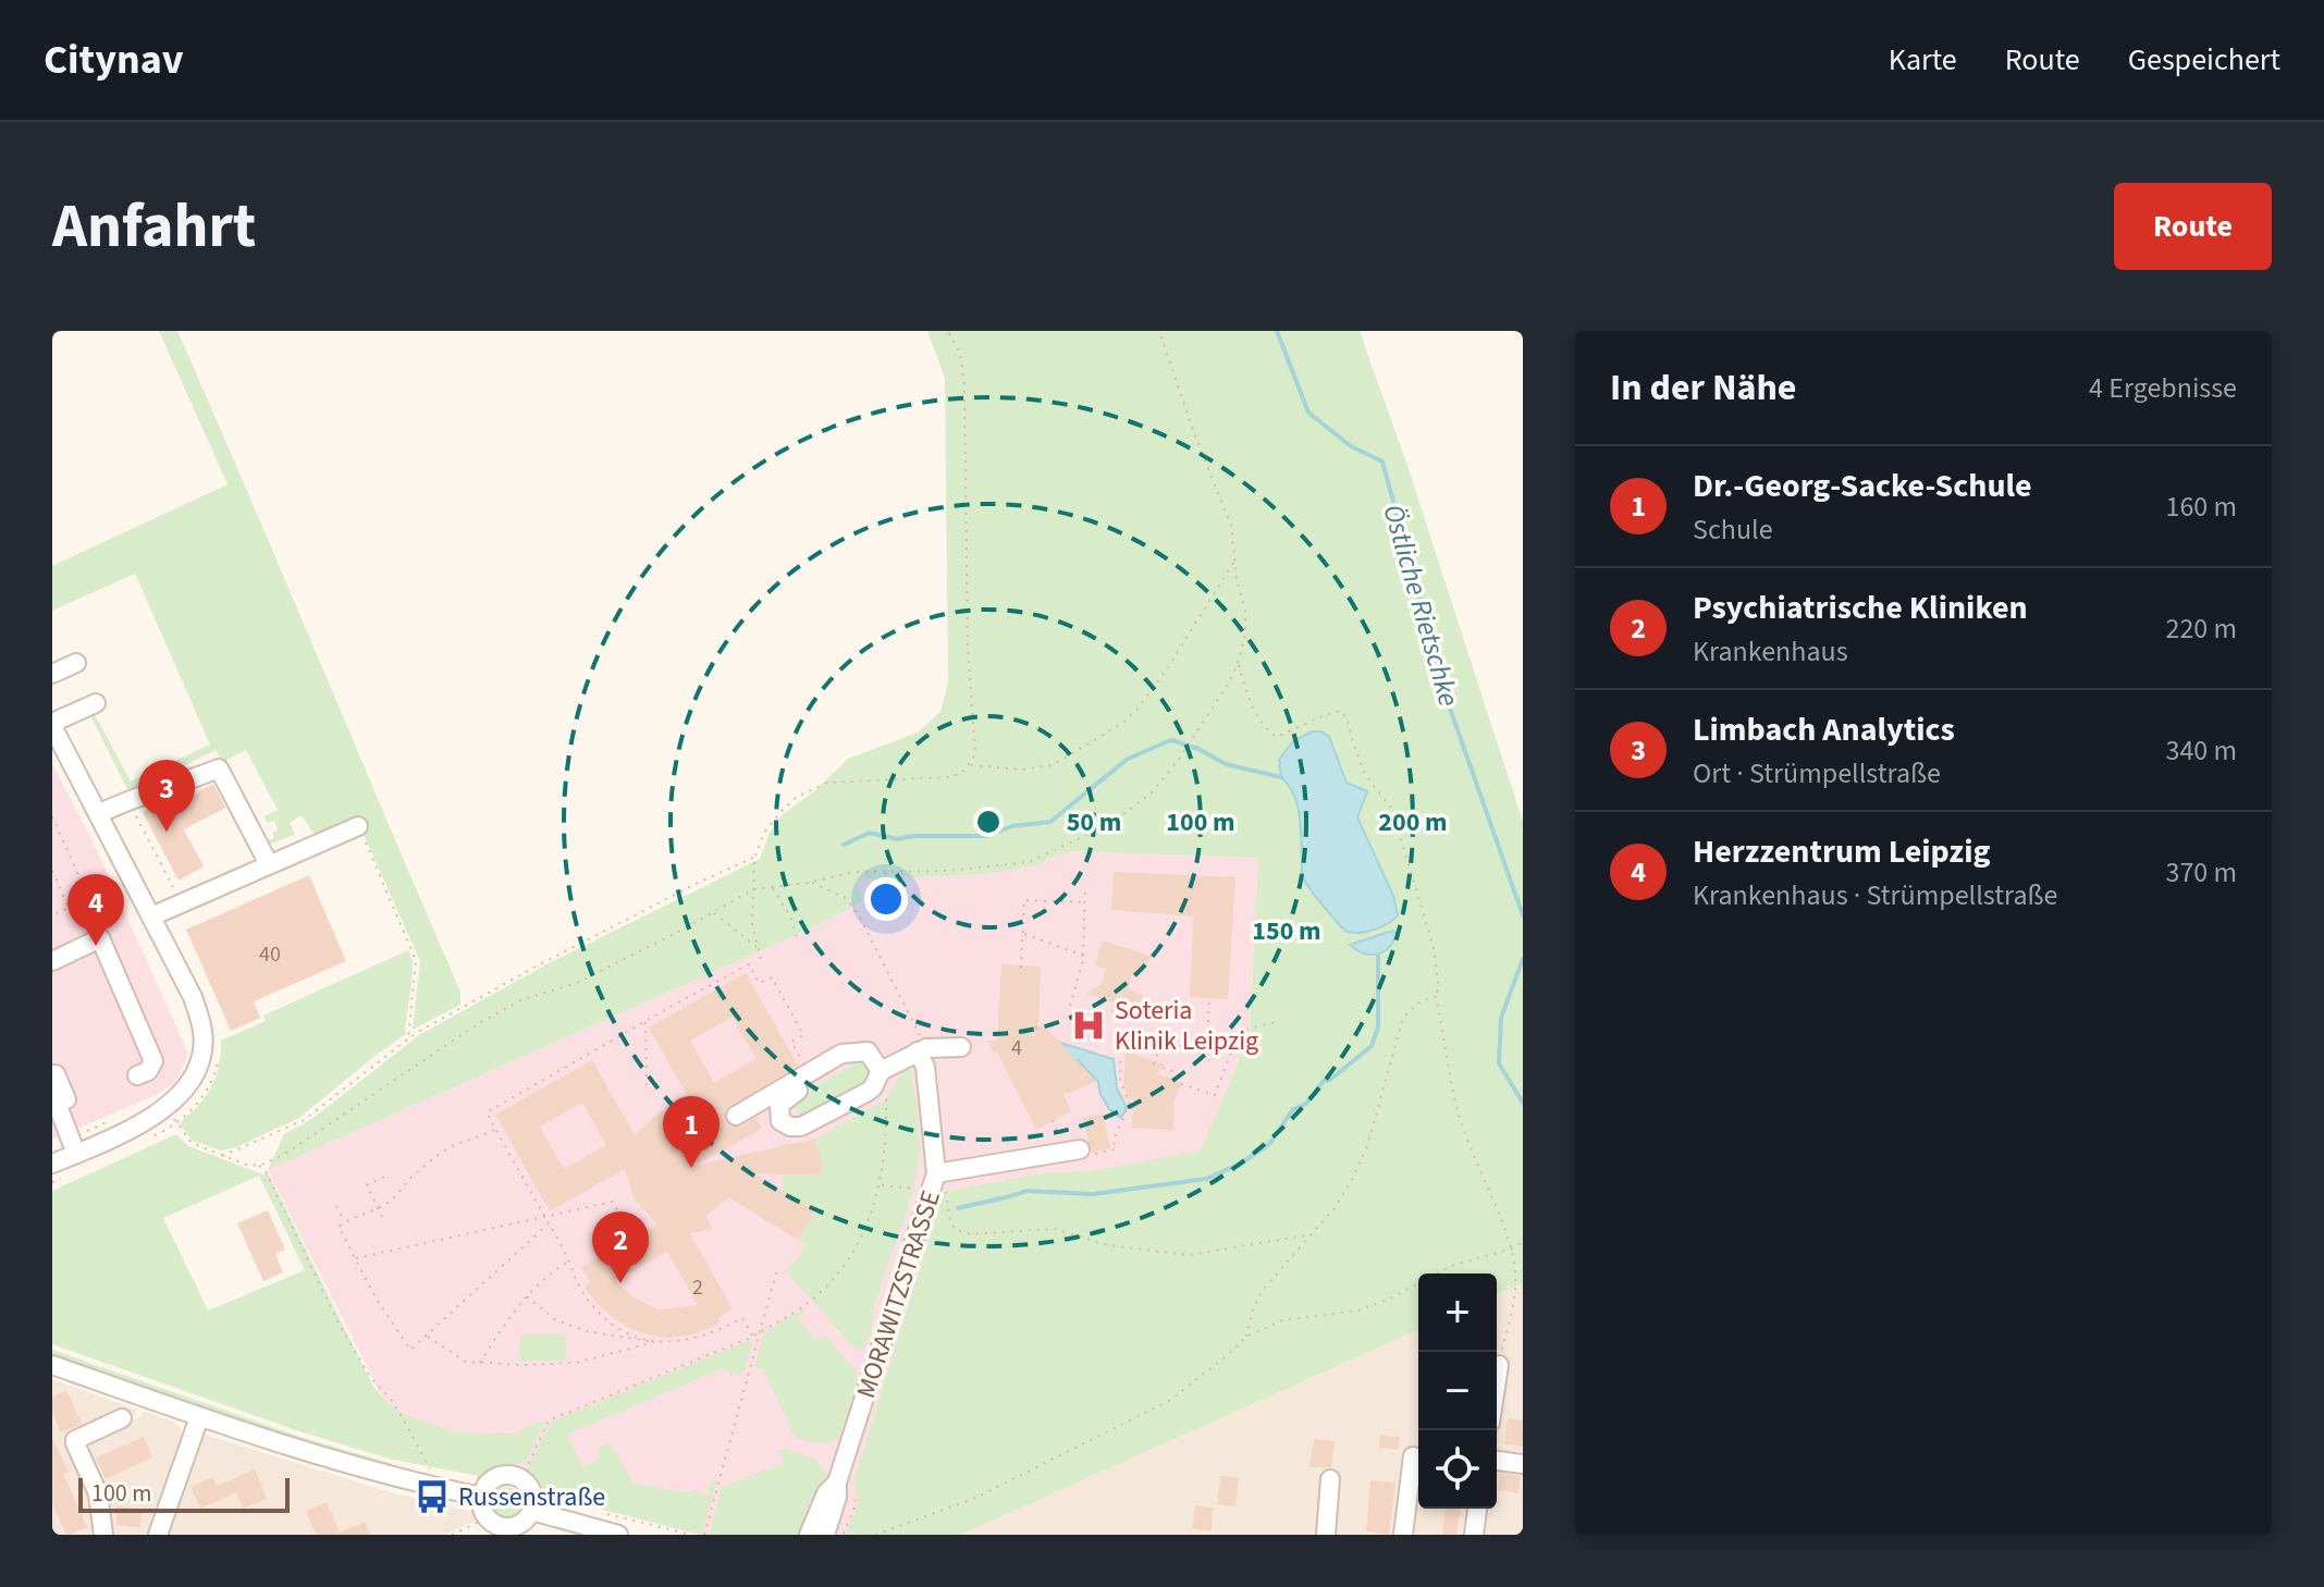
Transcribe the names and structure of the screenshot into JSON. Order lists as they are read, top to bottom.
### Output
{
  "streets": {
    "street": ["MORAWITZSTRASSE"]
  },
  "water": ["Östliche Rietschke"],
  "places": {
    "hospital": ["Soteria Klinik Leipzig"],
    "bus stop": ["Russenstraße"]
  },
  "house_numbers": ["40", "4", "2"],
  "scale_bar": "100 m",
  "page": {
    "header": "Citynav",
    "nav": ["Karte", "Route", "Gespeichert"],
    "buttons": "Route",
    "title": "Anfahrt",
    "heading": ["In der Nähe", "4 Ergebnisse"],
    "list": [
      {
        "mark": "1",
        "name": "Dr.-Georg-Sacke-Schule",
        "note": "Schule",
        "value": "160 m"
      },
      {
        "mark": "2",
        "name": "Psychiatrische Kliniken",
        "note": "Krankenhaus",
        "value": "220 m"
      },
      {
        "mark": "3",
        "name": "Limbach Analytics",
        "note": "Ort · Strümpellstraße",
        "value": "340 m"
      },
      {
        "mark": "4",
        "name": "Herzzentrum Leipzig",
        "note": "Krankenhaus · Strümpellstraße",
        "value": "370 m"
      }
    ],
    "pins": [
      "3",
      "4",
      "1",
      "2"
    ],
    "map_buttons": ["+", "−"],
    "scale": "100 m"
  },
  "rings": [
    "50 m",
    "100 m",
    "200 m",
    "150 m"
  ]
}
